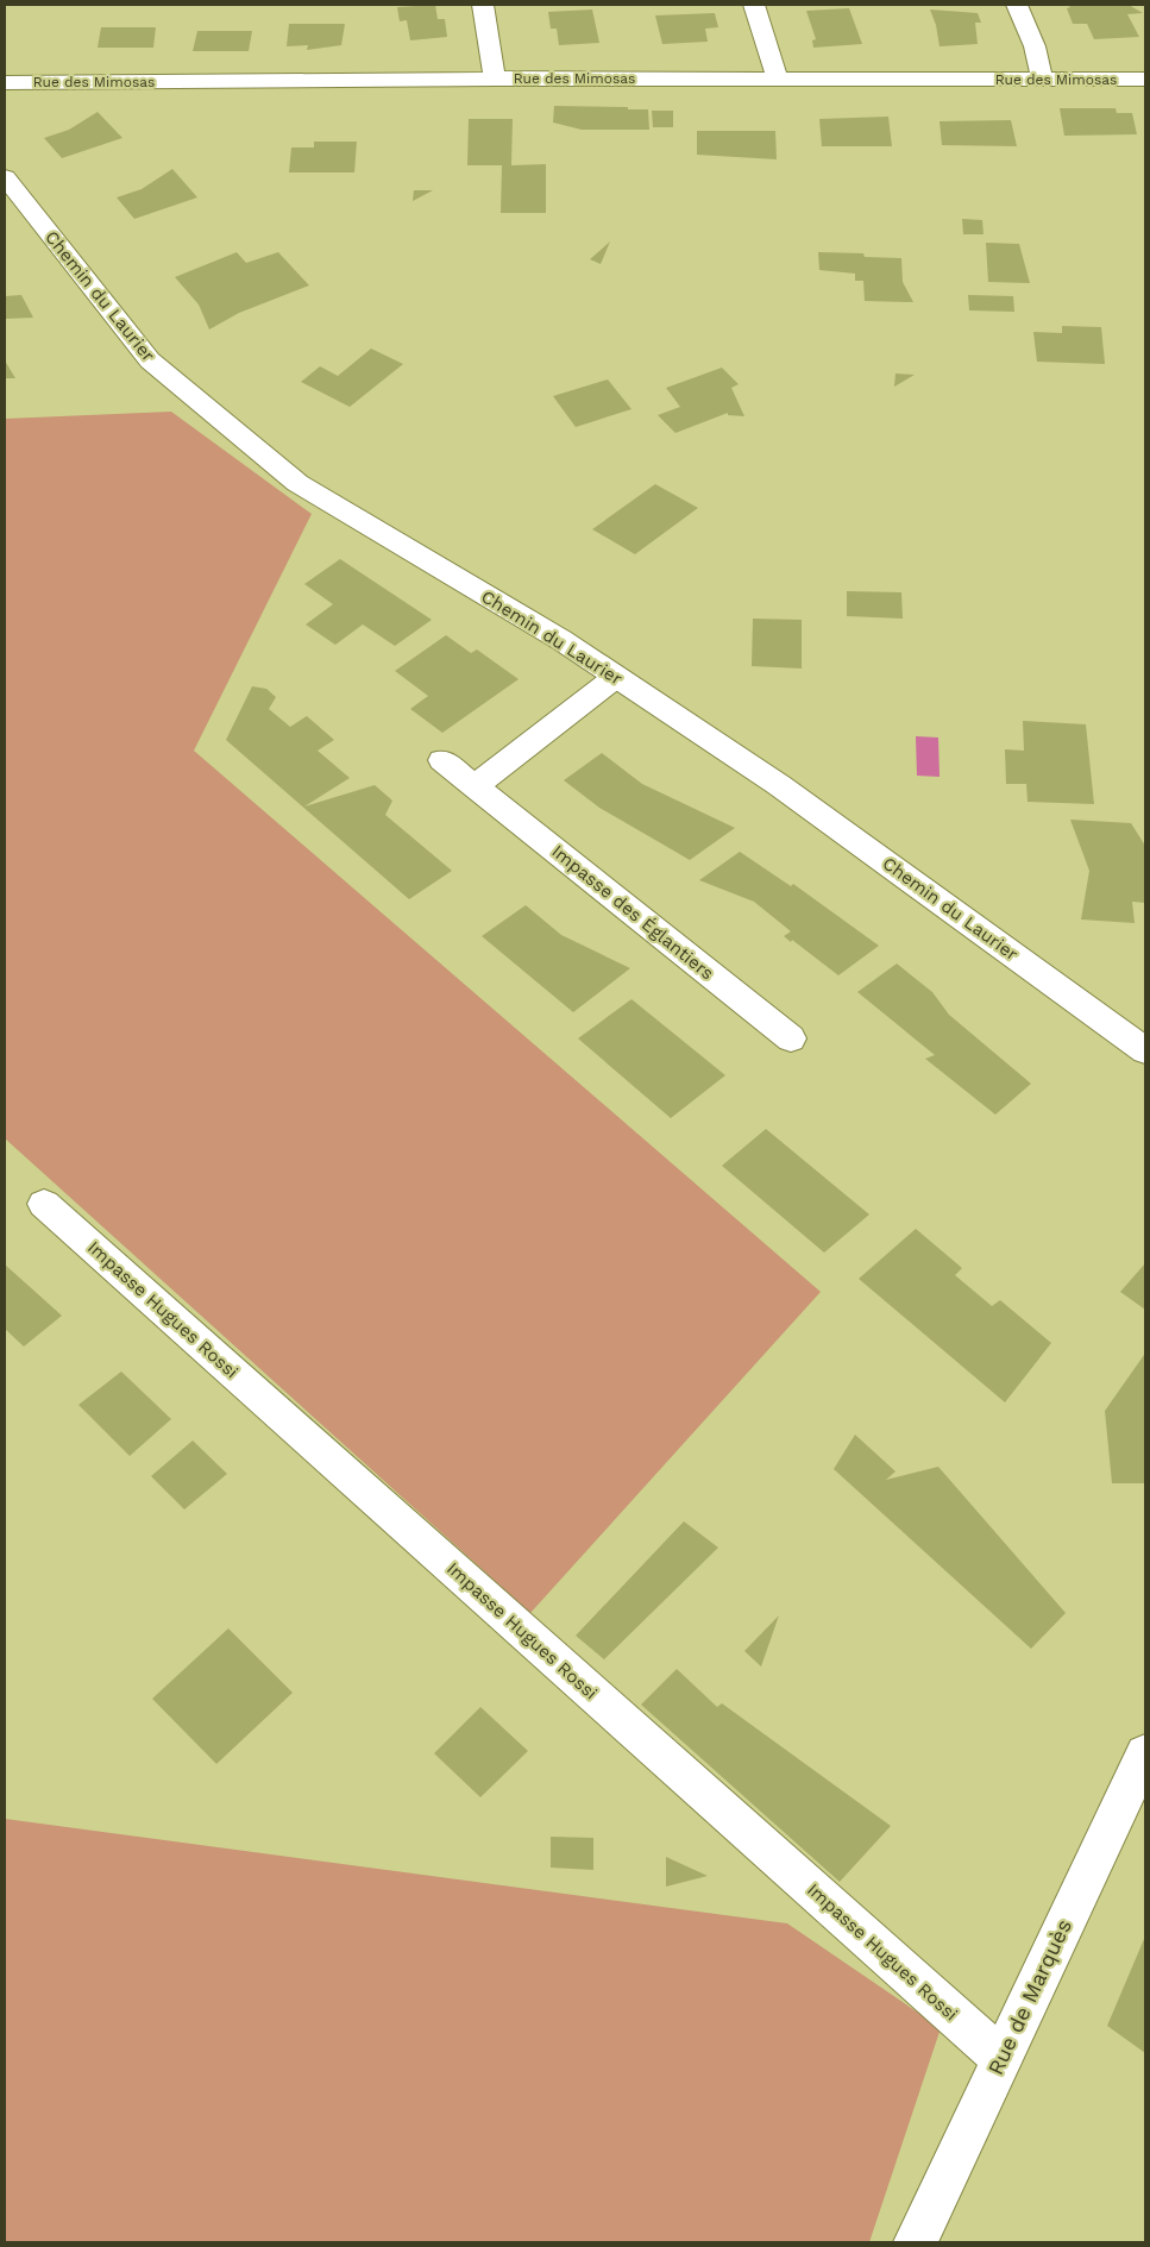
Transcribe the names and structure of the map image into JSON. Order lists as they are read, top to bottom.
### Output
{
  "streets": {
    "street": [
      "Rue des Mimosas",
      "Chemin du Laurier",
      "Impasse des Églantiers",
      "Impasse Hugues Rossi",
      "Rue de Marquès"
    ]
  },
  "crossings": [
    ["Impasse Hugues Rossi", "Rue de Marquès"]
  ]
}
